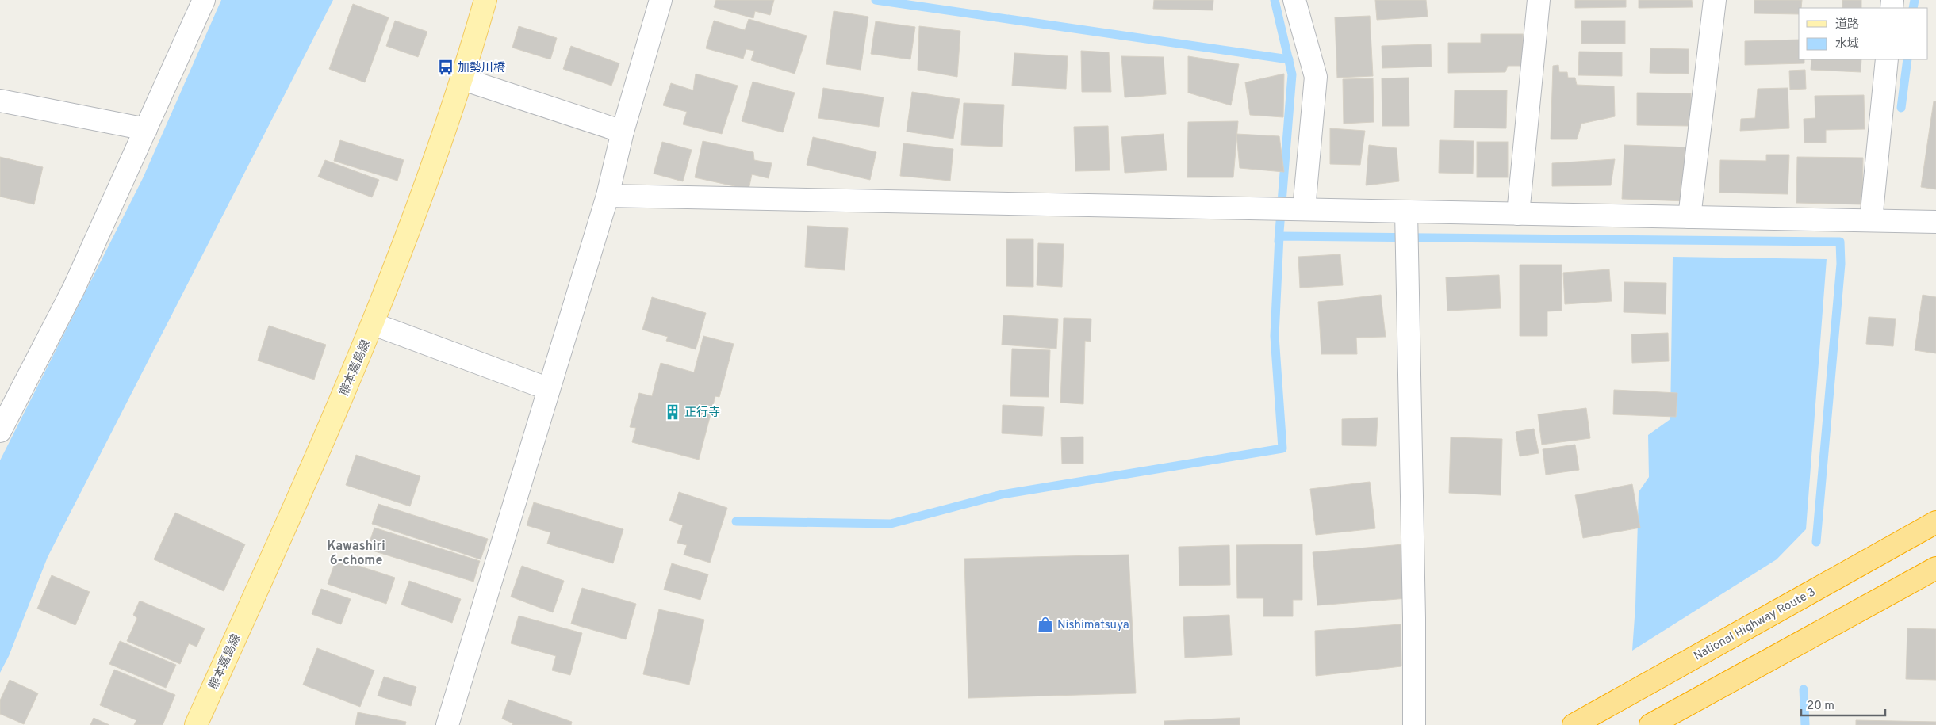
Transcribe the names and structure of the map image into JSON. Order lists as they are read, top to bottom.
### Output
{
  "streets": {
    "highway": ["National Highway Route 3"],
    "main road": ["熊本嘉島線"]
  },
  "districts": ["Kawashiri 6-chome"],
  "places": {
    "bus stop": ["加勢川橋"],
    "building": ["正行寺"],
    "shop": ["Nishimatsuya"]
  },
  "legend": ["道路", "水域"],
  "scale_bar": "20 m"
}
